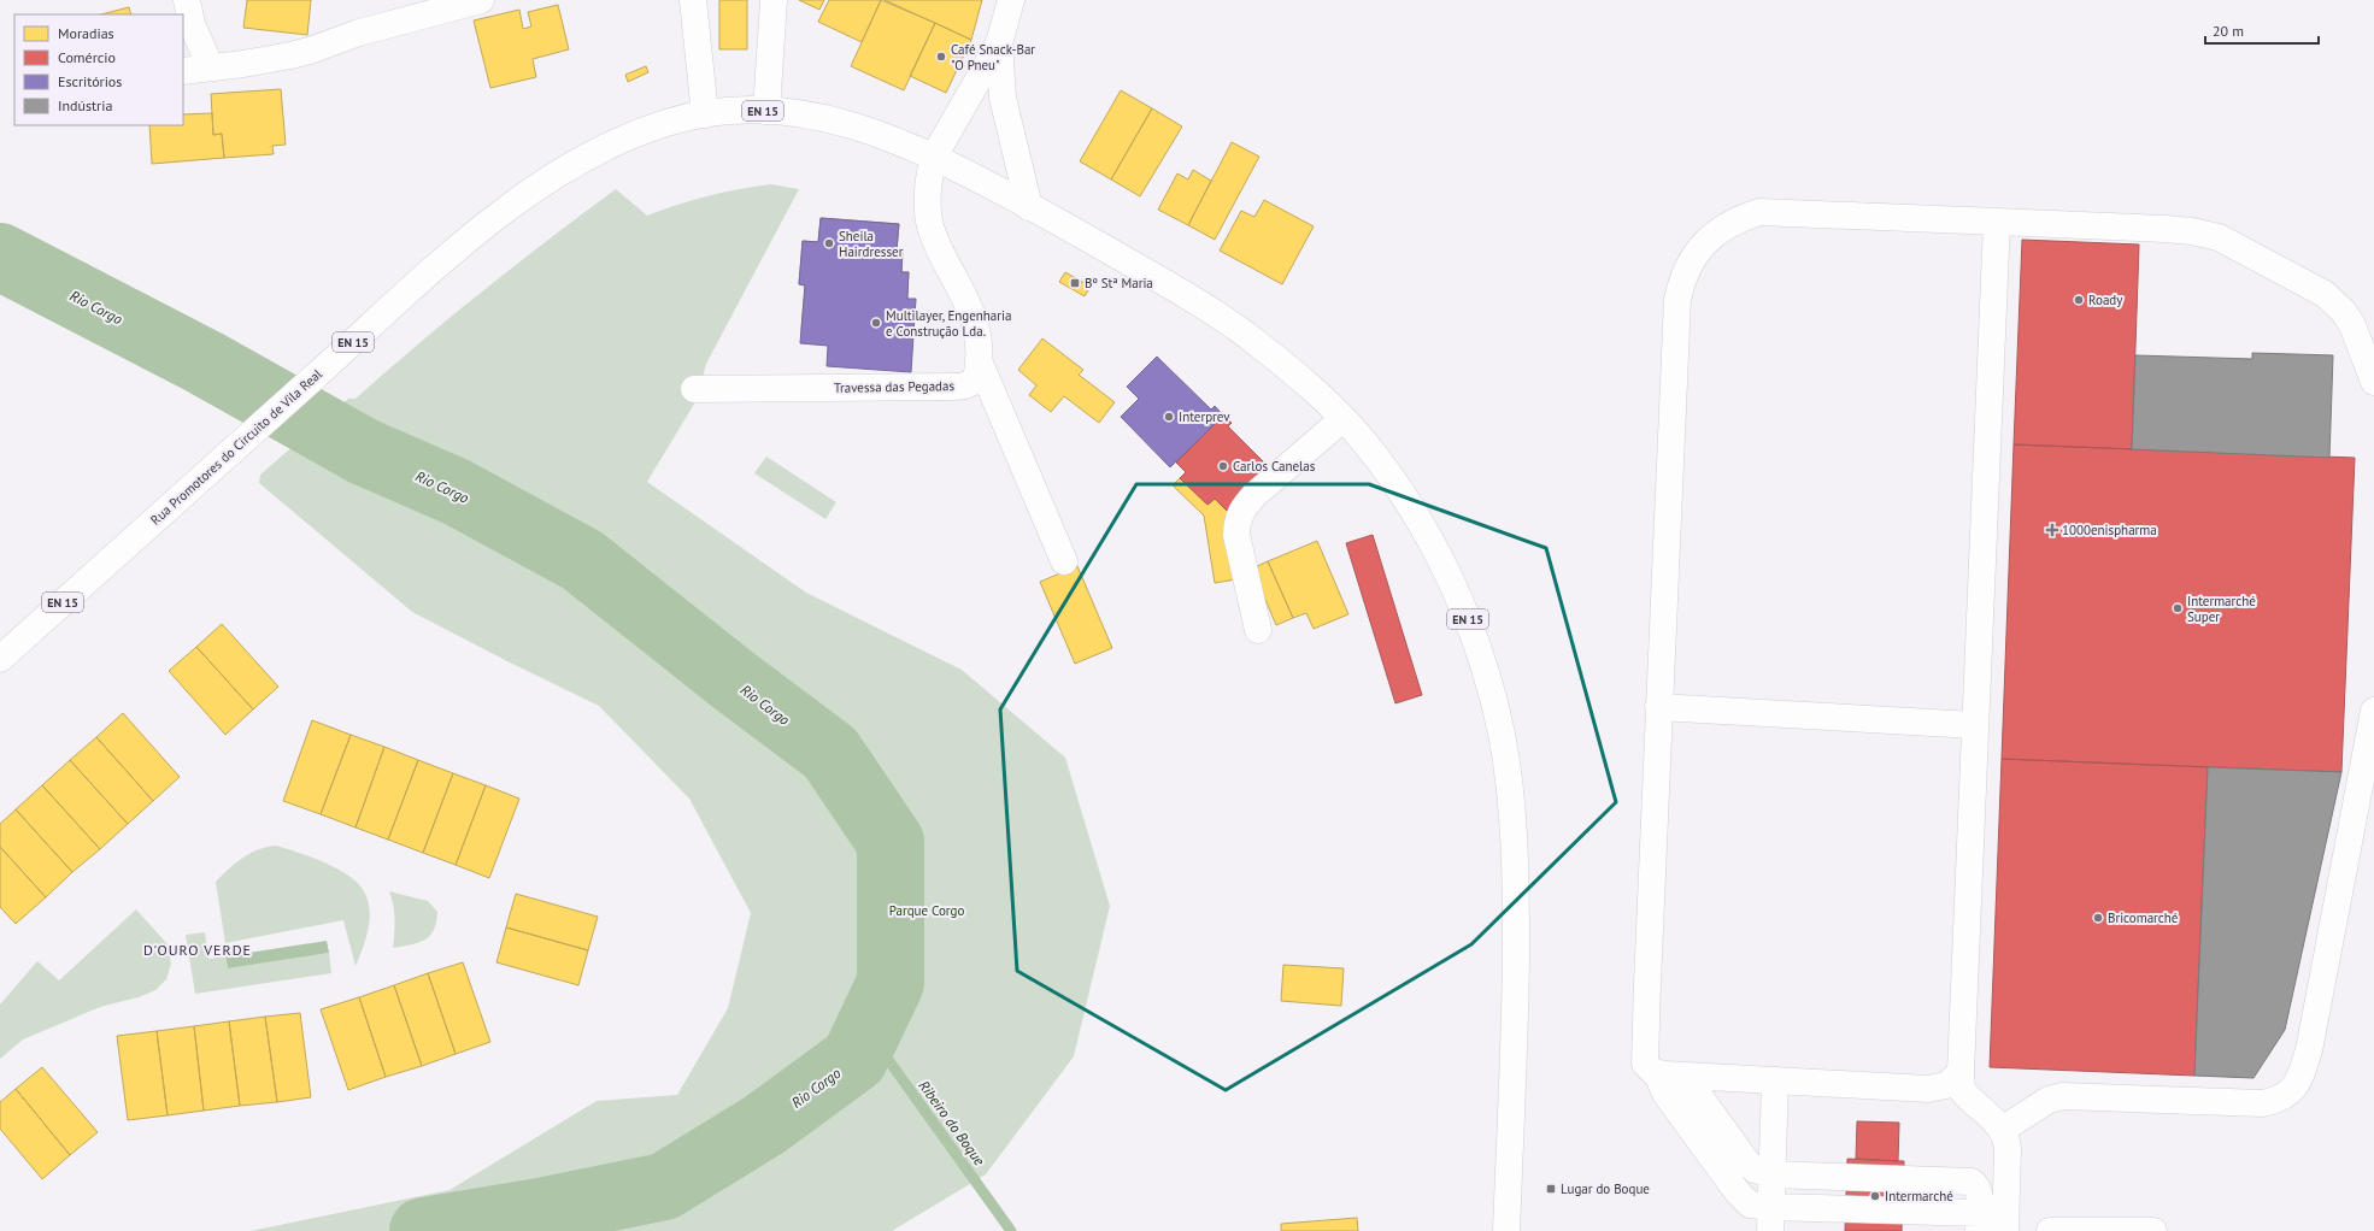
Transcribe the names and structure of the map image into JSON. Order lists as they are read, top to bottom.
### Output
{
  "streets": {
    "main road": ["EN 15", "Travessa das Pegadas", "Rua Promotores do Circuito de Vila Real"]
  },
  "crossings": [
    ["EN 15", "Travessa das Pegadas"],
    ["EN 15", "Rua Promotores do Circuito de Vila Real"]
  ],
  "districts": ["D'OURO VERDE"],
  "water": ["Rio Corgo", "Ribeiro do Boque"],
  "parks": ["Parque Corgo"],
  "places": {
    "other": [
      "Café Snack-Bar \"O Pneu\"",
      "Sheila Hairdresser",
      "Roady",
      "Multilayer, Engenharia e Construção Lda.",
      "Interprev",
      "Carlos Canelas",
      "Intermarché Super",
      "Bricomarché",
      "Intermarché"
    ],
    "transit": ["Bº Stª Maria", "Lugar do Boque"],
    "health": ["1000enispharma"]
  },
  "legend": [
    "Moradias",
    "Comércio",
    "Escritórios",
    "Indústria"
  ],
  "scale_bar": "20 m"
}
